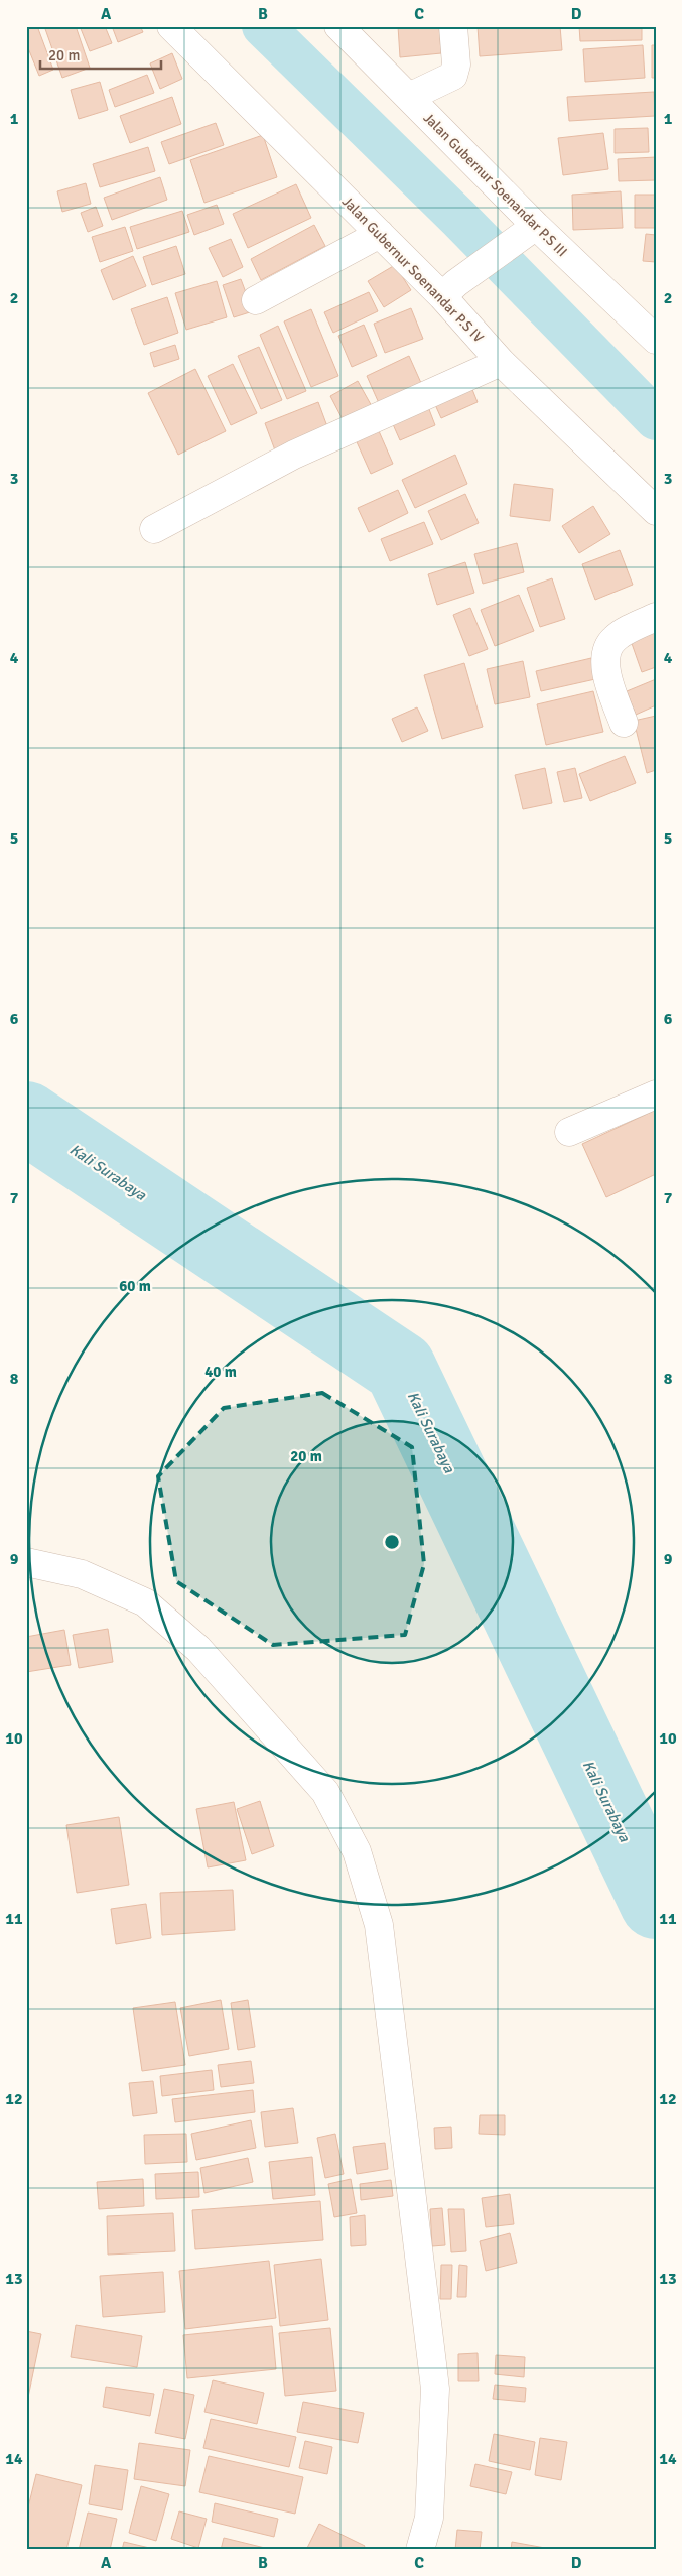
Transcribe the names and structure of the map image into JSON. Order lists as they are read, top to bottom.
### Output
{
  "streets": {
    "street": ["Jalan Gubernur Soenandar P.S III", "Jalan Gubernur Soenandar P.S IV"]
  },
  "water": ["Kali Surabaya"],
  "scale_bar": "20 m",
  "grid": {
    "columns": [
      "A",
      "B",
      "C",
      "D"
    ],
    "rows": [
      "1",
      "2",
      "3",
      "4",
      "5",
      "6",
      "7",
      "8",
      "9",
      "10",
      "11",
      "12",
      "13",
      "14"
    ]
  },
  "rings": ["60 m", "40 m", "20 m"]
}
